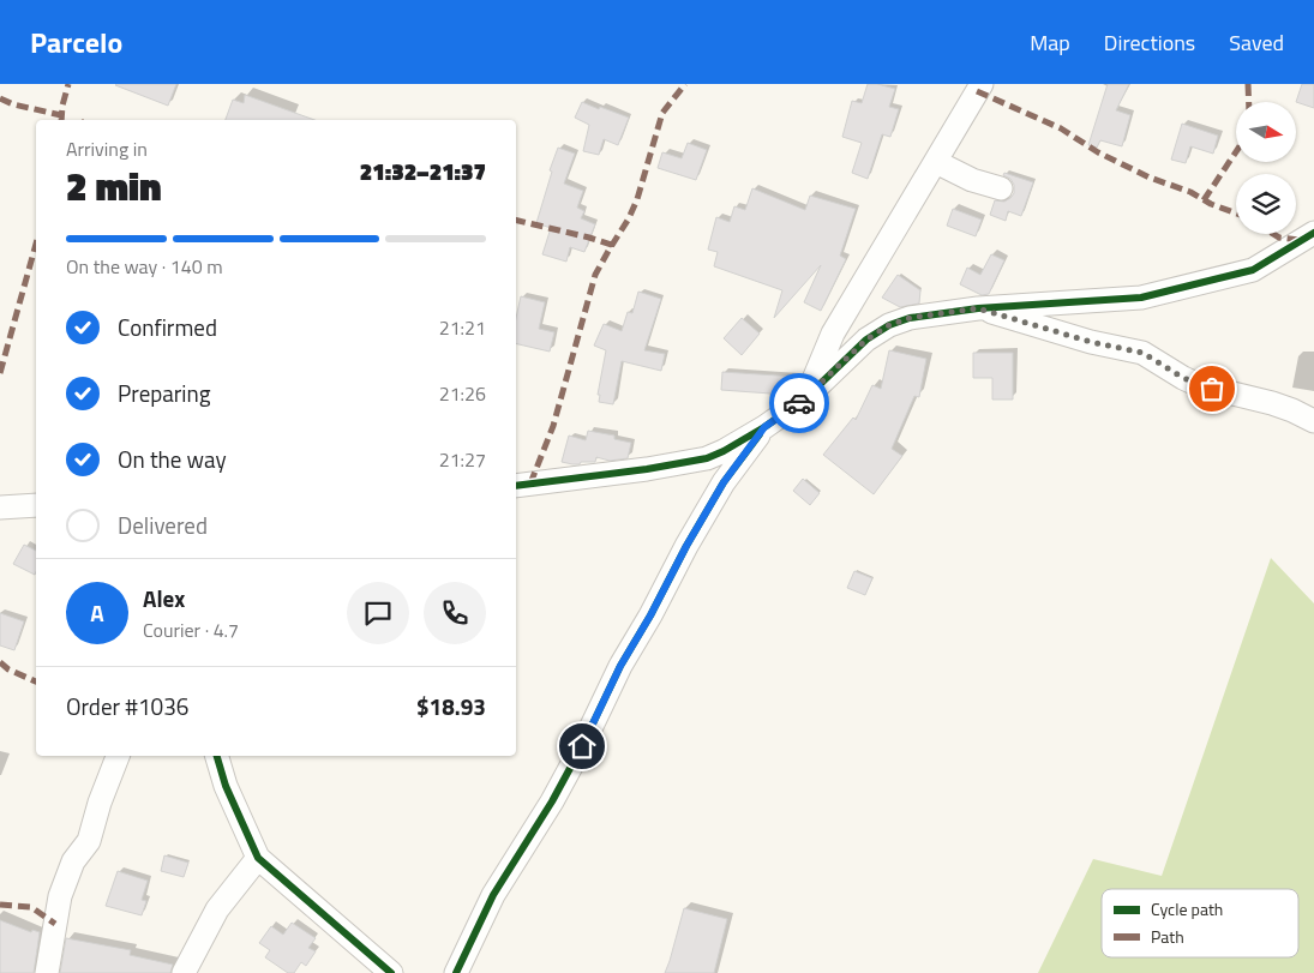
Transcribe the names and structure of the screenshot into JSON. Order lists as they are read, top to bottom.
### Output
{
  "legend": ["Cycle path", "Path"],
  "north": "right",
  "page": {
    "header": "Parcelo",
    "nav": ["Map", "Directions", "Saved"],
    "heading": ["2 min", "Arriving in", "21:32–21:37"],
    "panel": [
      "Alex",
      "Courier · 4.7",
      "Order #1036",
      "$18.93"
    ],
    "bar": "On the way · 140 m",
    "list": [
      ["Confirmed", "21:21"],
      ["Preparing", "21:26"],
      ["On the way", "21:27"],
      "Delivered"
    ],
    "round": "A"
  }
}
